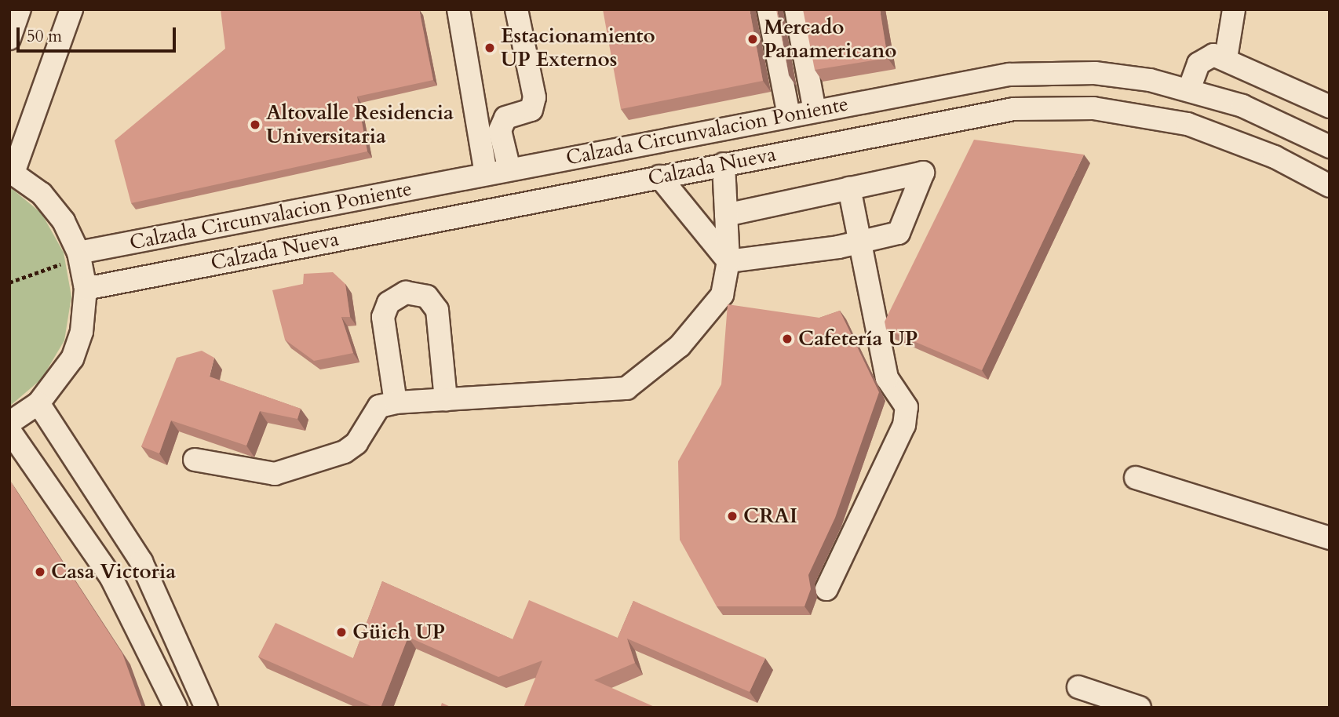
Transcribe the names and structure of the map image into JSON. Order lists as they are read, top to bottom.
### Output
{
  "streets": {
    "street": ["Calzada Circunvalacion Poniente", "Calzada Nueva"]
  },
  "places": [
    "Mercado Panamericano",
    "Estacionamiento UP Externos",
    "Altovalle Residencia Universitaria",
    "Cafetería UP",
    "CRAI",
    "Casa Victoria",
    "Güich UP"
  ],
  "scale_bar": "50 m"
}
